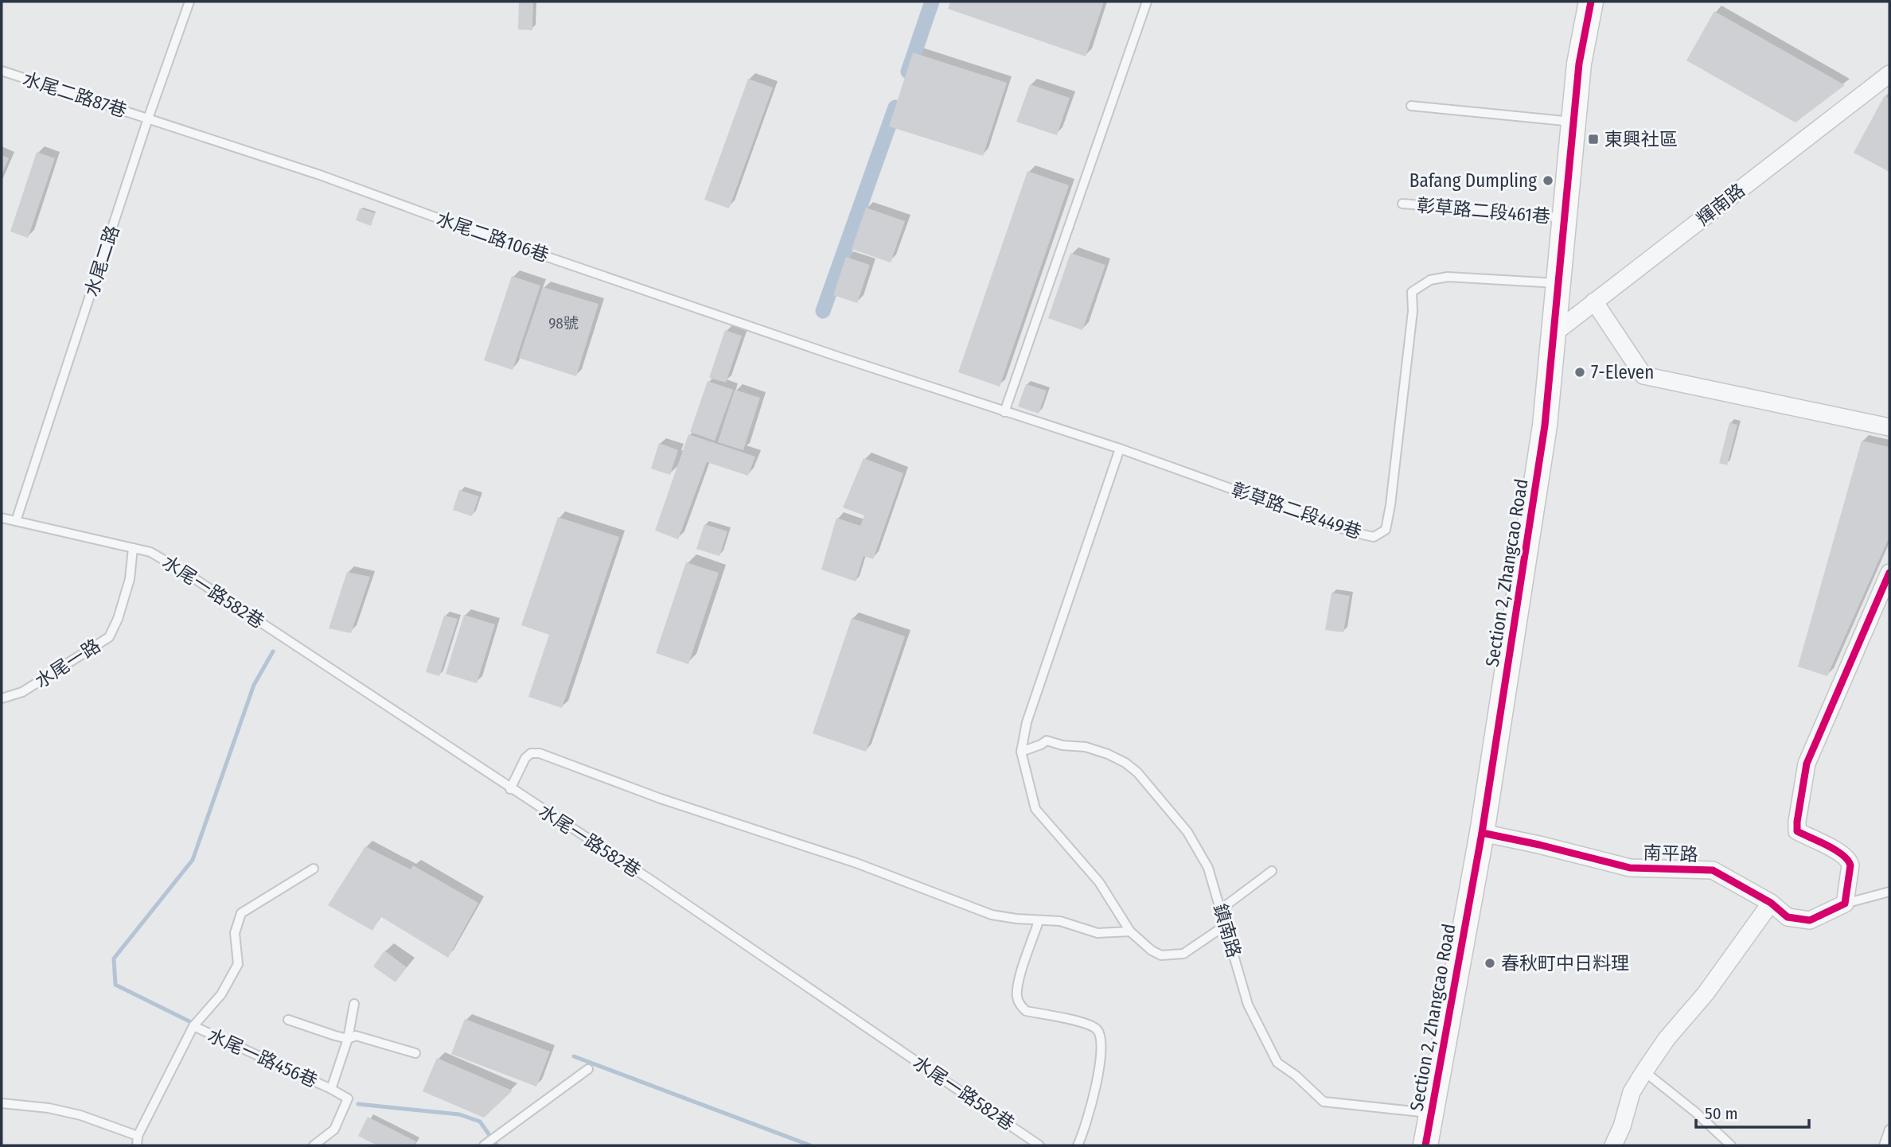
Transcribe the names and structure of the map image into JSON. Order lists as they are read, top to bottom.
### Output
{
  "streets": {
    "street": ["輝南路", "Section 2, Zhangcao Road", "南平路"],
    "lane": [
      "水尾二路87巷",
      "彰草路二段461巷",
      "水尾二路106巷",
      "水尾二路",
      "彰草路二段449巷",
      "水尾一路582巷",
      "水尾一路",
      "鎮南路",
      "水尾一路456巷"
    ]
  },
  "crossings": [
    ["水尾二路87巷", "水尾二路106巷"],
    ["水尾二路87巷", "水尾二路"],
    ["輝南路", "Section 2, Zhangcao Road"],
    ["彰草路二段461巷", "Section 2, Zhangcao Road"],
    ["水尾二路106巷", "水尾二路"],
    ["水尾二路106巷", "彰草路二段449巷"],
    ["水尾二路", "水尾一路582巷"],
    ["彰草路二段449巷", "Section 2, Zhangcao Road"],
    ["Section 2, Zhangcao Road", "南平路"],
    ["Section 2, Zhangcao Road", "鎮南路"],
    ["水尾一路582巷", "水尾一路"]
  ],
  "places": {
    "transit": ["東興社區"],
    "other": ["Bafang Dumpling", "7-Eleven", "春秋町中日料理"]
  },
  "house_numbers": ["98號"],
  "scale_bar": "50 m"
}
